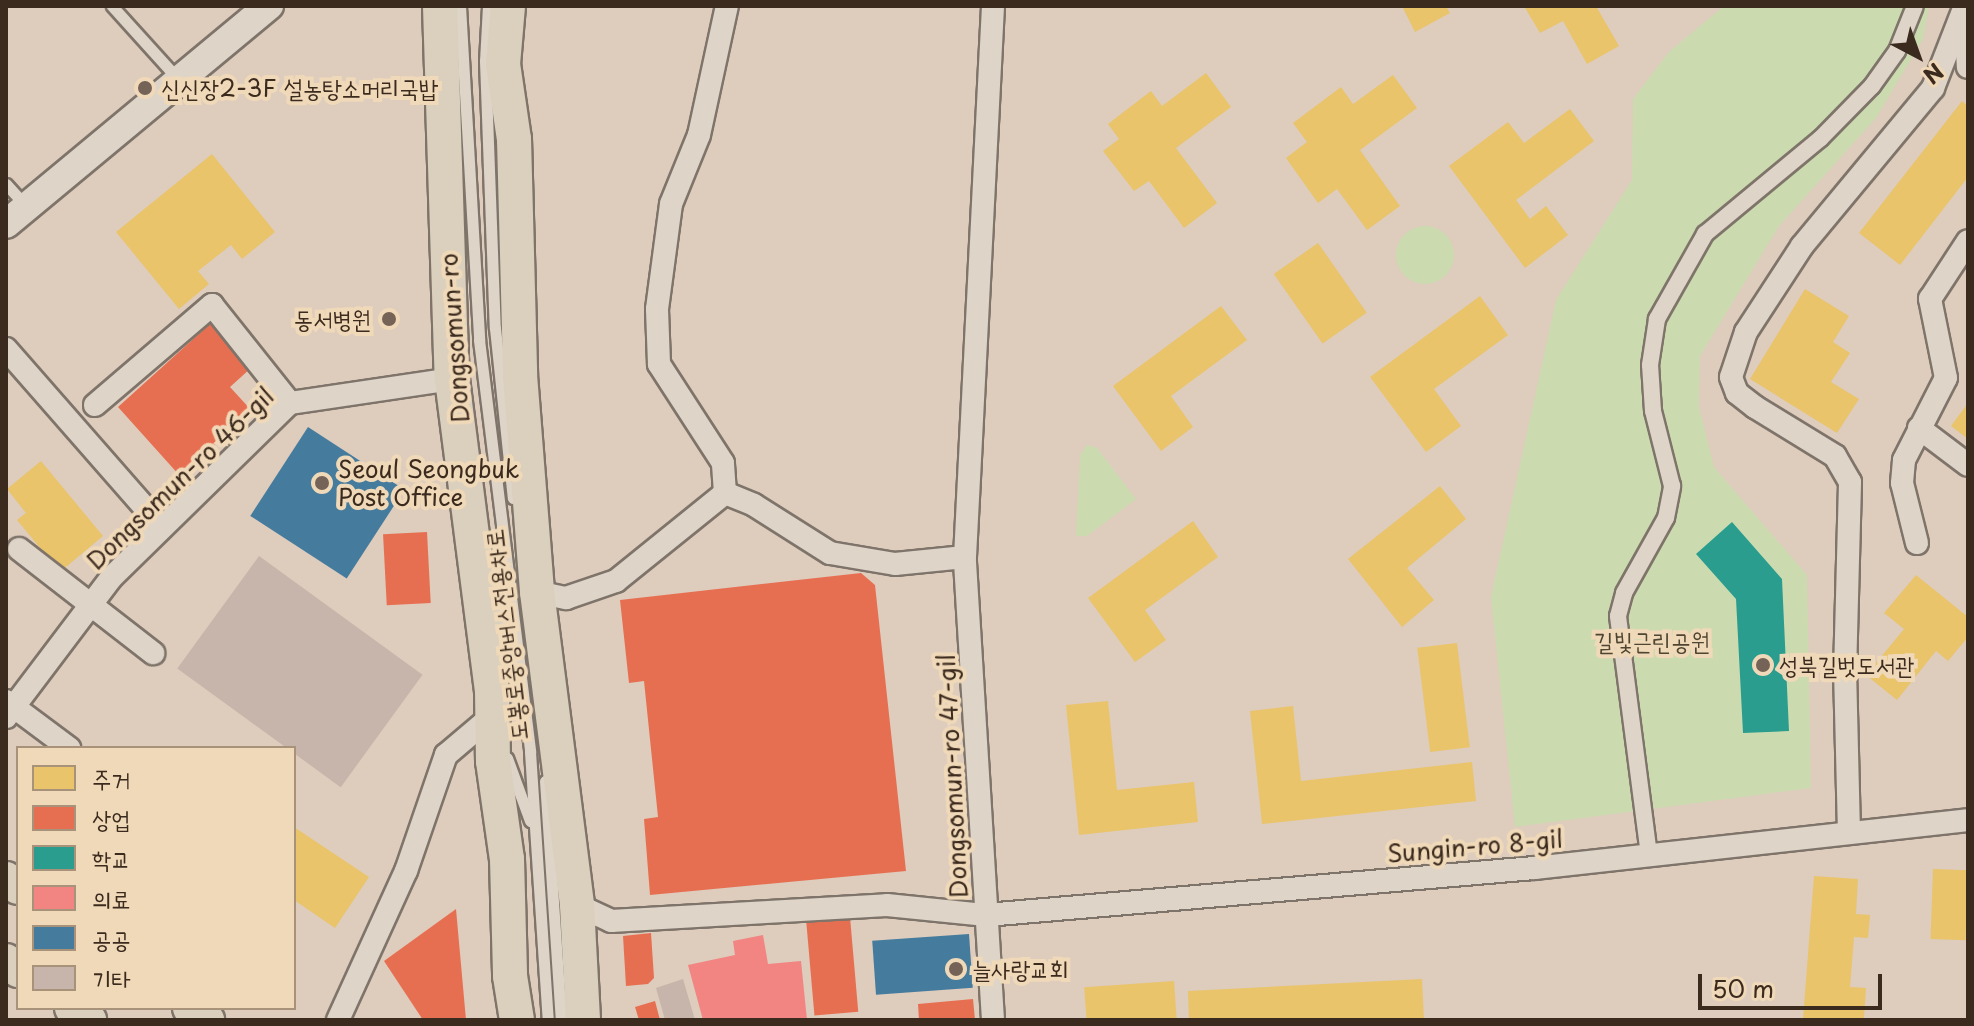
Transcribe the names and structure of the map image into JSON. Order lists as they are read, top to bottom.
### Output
{
  "streets": {
    "main road": ["Dongsomun-ro"],
    "street": ["Dongsomun-ro 46-gil", "Dongsomun-ro 47-gil", "Sungin-ro 8-gil"],
    "lane": ["도봉로중앙버스전용차로"]
  },
  "crossings": [
    ["Dongsomun-ro", "Dongsomun-ro 46-gil"],
    ["Dongsomun-ro 47-gil", "Sungin-ro 8-gil"]
  ],
  "parks": ["길빛근린공원"],
  "places": [
    "신신장2-3F 설농탕소머리국밥",
    "동서병원",
    "Seoul Seongbuk Post Office",
    "성북길벗도서관",
    "늘사랑교회"
  ],
  "legend": [
    "주거",
    "상업",
    "학교",
    "의료",
    "공공",
    "기타"
  ],
  "scale_bar": "50 m",
  "north": "bottom right"
}
